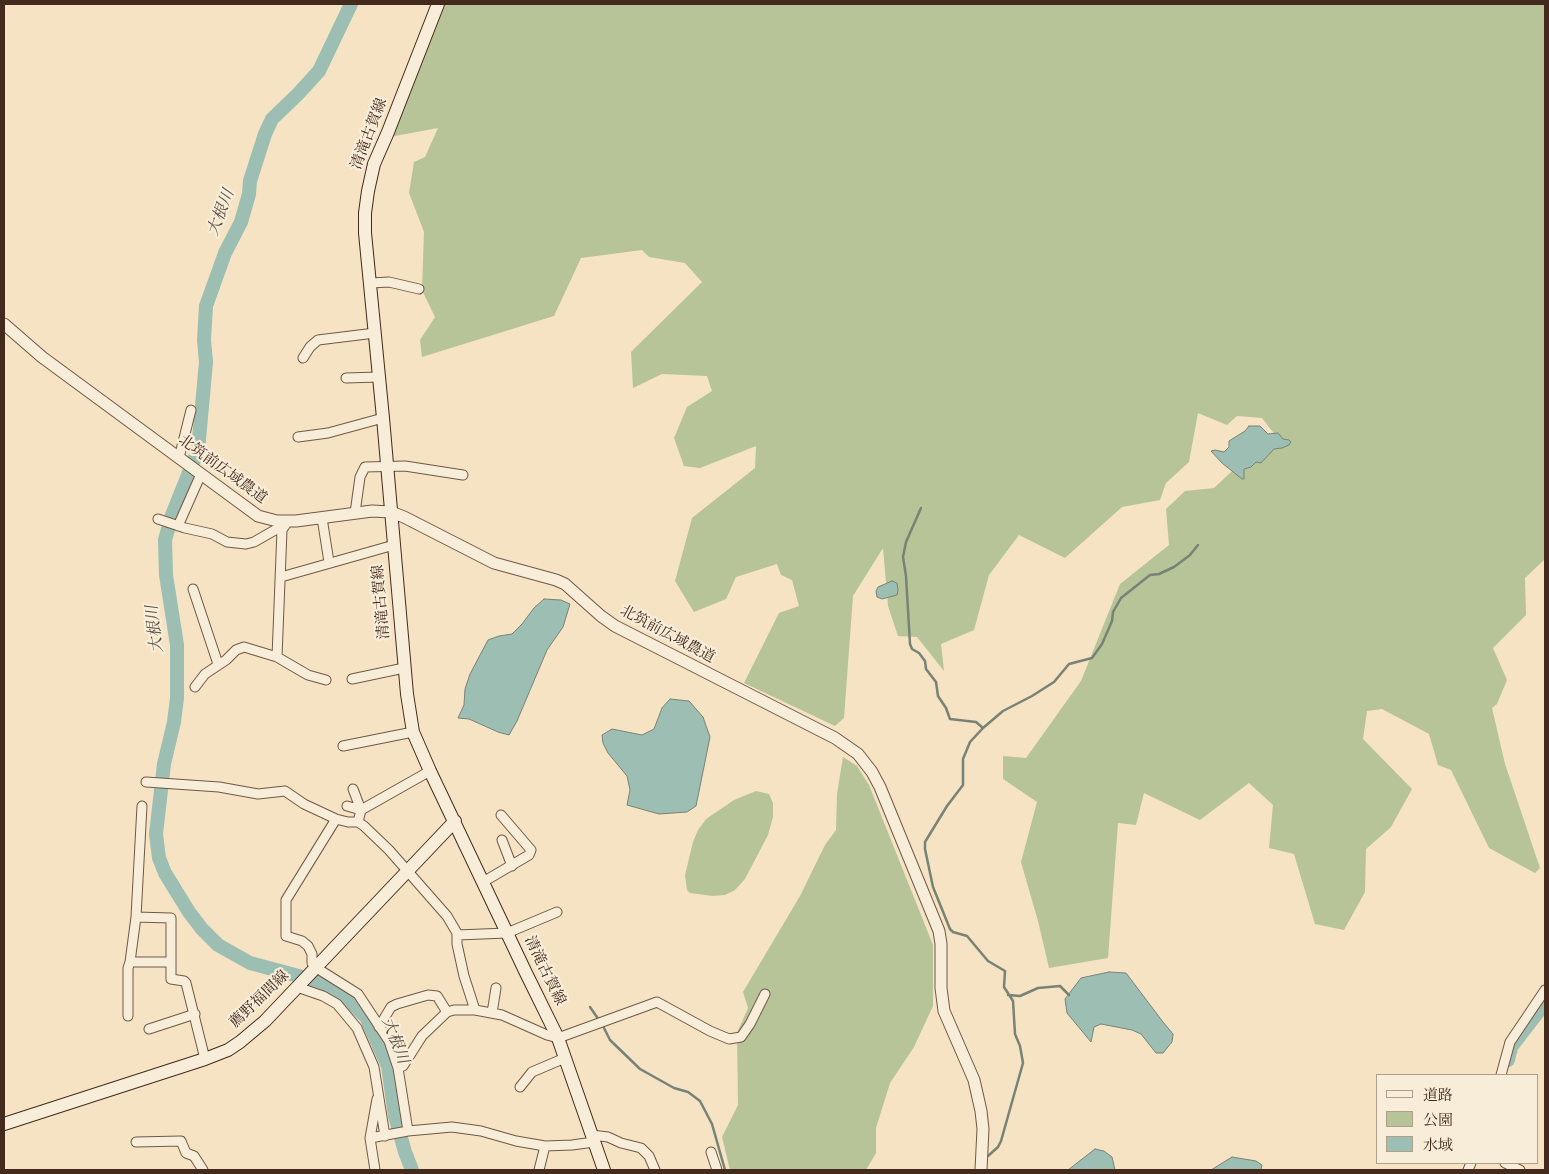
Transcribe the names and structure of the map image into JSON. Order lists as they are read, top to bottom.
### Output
{
  "streets": {
    "main road": ["清滝古賀線", "薦野福間線"],
    "street": ["北筑前広域農道"]
  },
  "crossings": [
    ["清滝古賀線", "北筑前広域農道"],
    ["清滝古賀線", "薦野福間線"]
  ],
  "water": ["大根川"],
  "legend": ["道路", "公園", "水域"]
}
